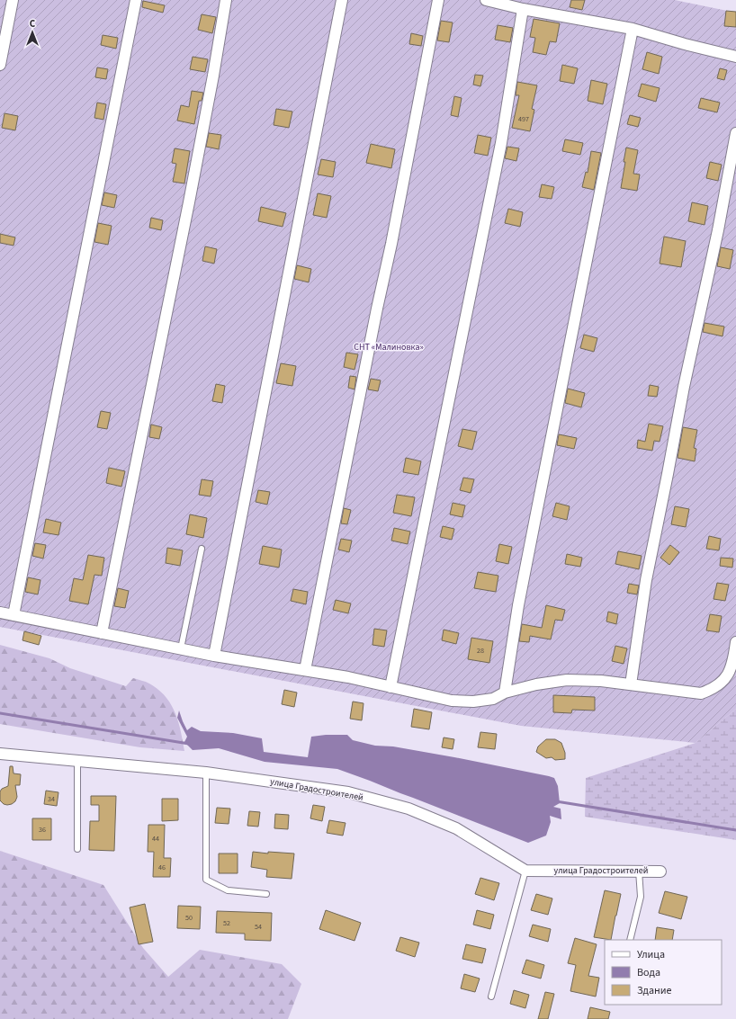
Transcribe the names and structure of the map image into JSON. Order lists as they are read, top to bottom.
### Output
{
  "streets": {
    "street": ["улица Градостроителей"]
  },
  "parks": ["СНТ «Малиновка»"],
  "house_numbers": [
    "497",
    "28",
    "34",
    "36",
    "44",
    "46",
    "50",
    "52",
    "54"
  ],
  "legend": ["Улица", "Вода", "Здание"],
  "north": "top"
}
